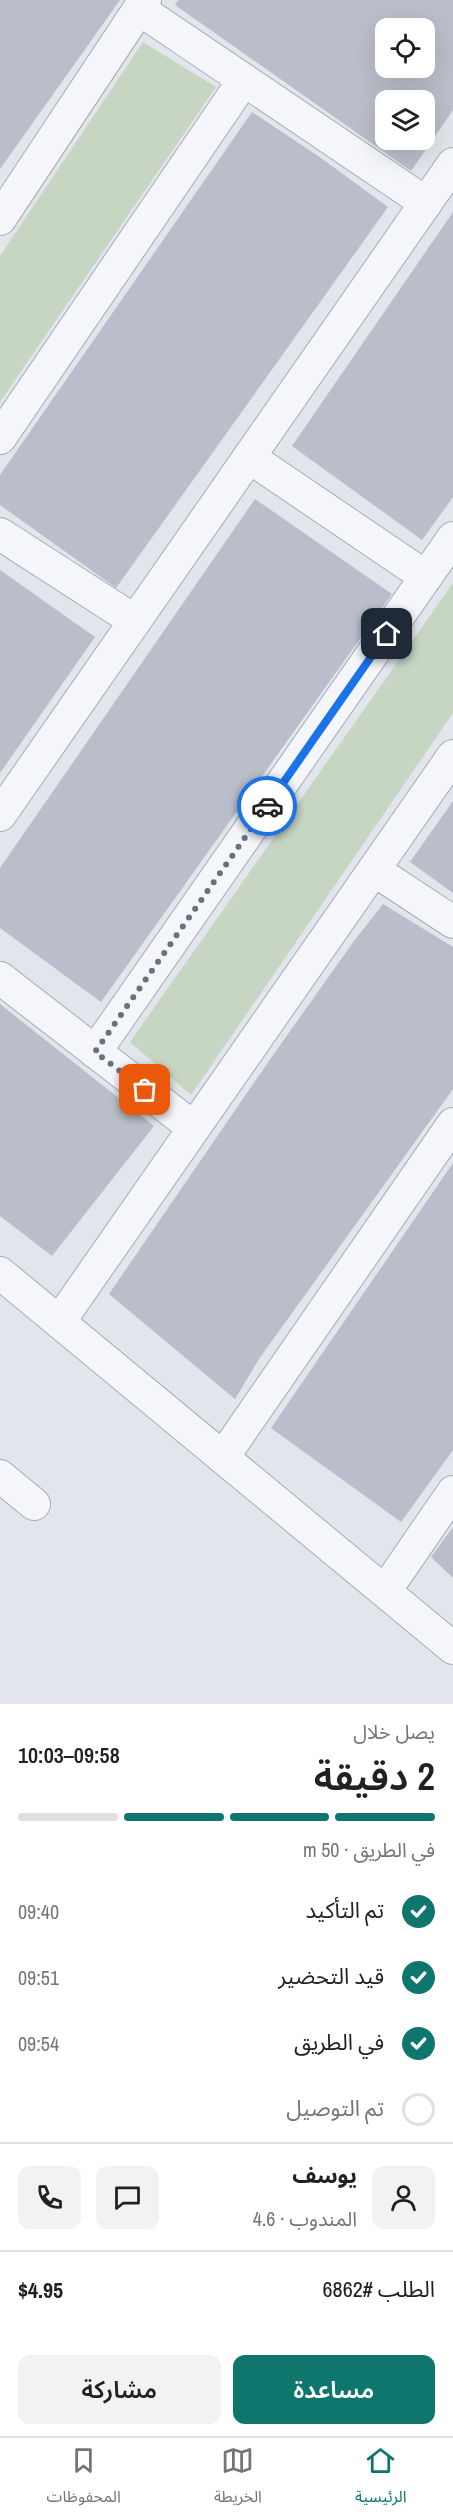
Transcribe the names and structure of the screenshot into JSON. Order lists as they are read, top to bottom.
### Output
{
  "page": {
    "heading": ["2 دقيقة", "يصل خلال", "09:58–10:03"],
    "panel": [
      "يوسف",
      "المندوب · 4.6",
      "الطلب #6862",
      "$4.95"
    ],
    "bar": "في الطريق · 50 m",
    "list": [
      ["تم التأكيد", "09:40"],
      ["قيد التحضير", "09:51"],
      ["في الطريق", "09:54"],
      "تم التوصيل"
    ],
    "buttons": ["مساعدة", "مشاركة"],
    "tabs": ["الرئيسية", "الخريطة", "المحفوظات"]
  }
}
